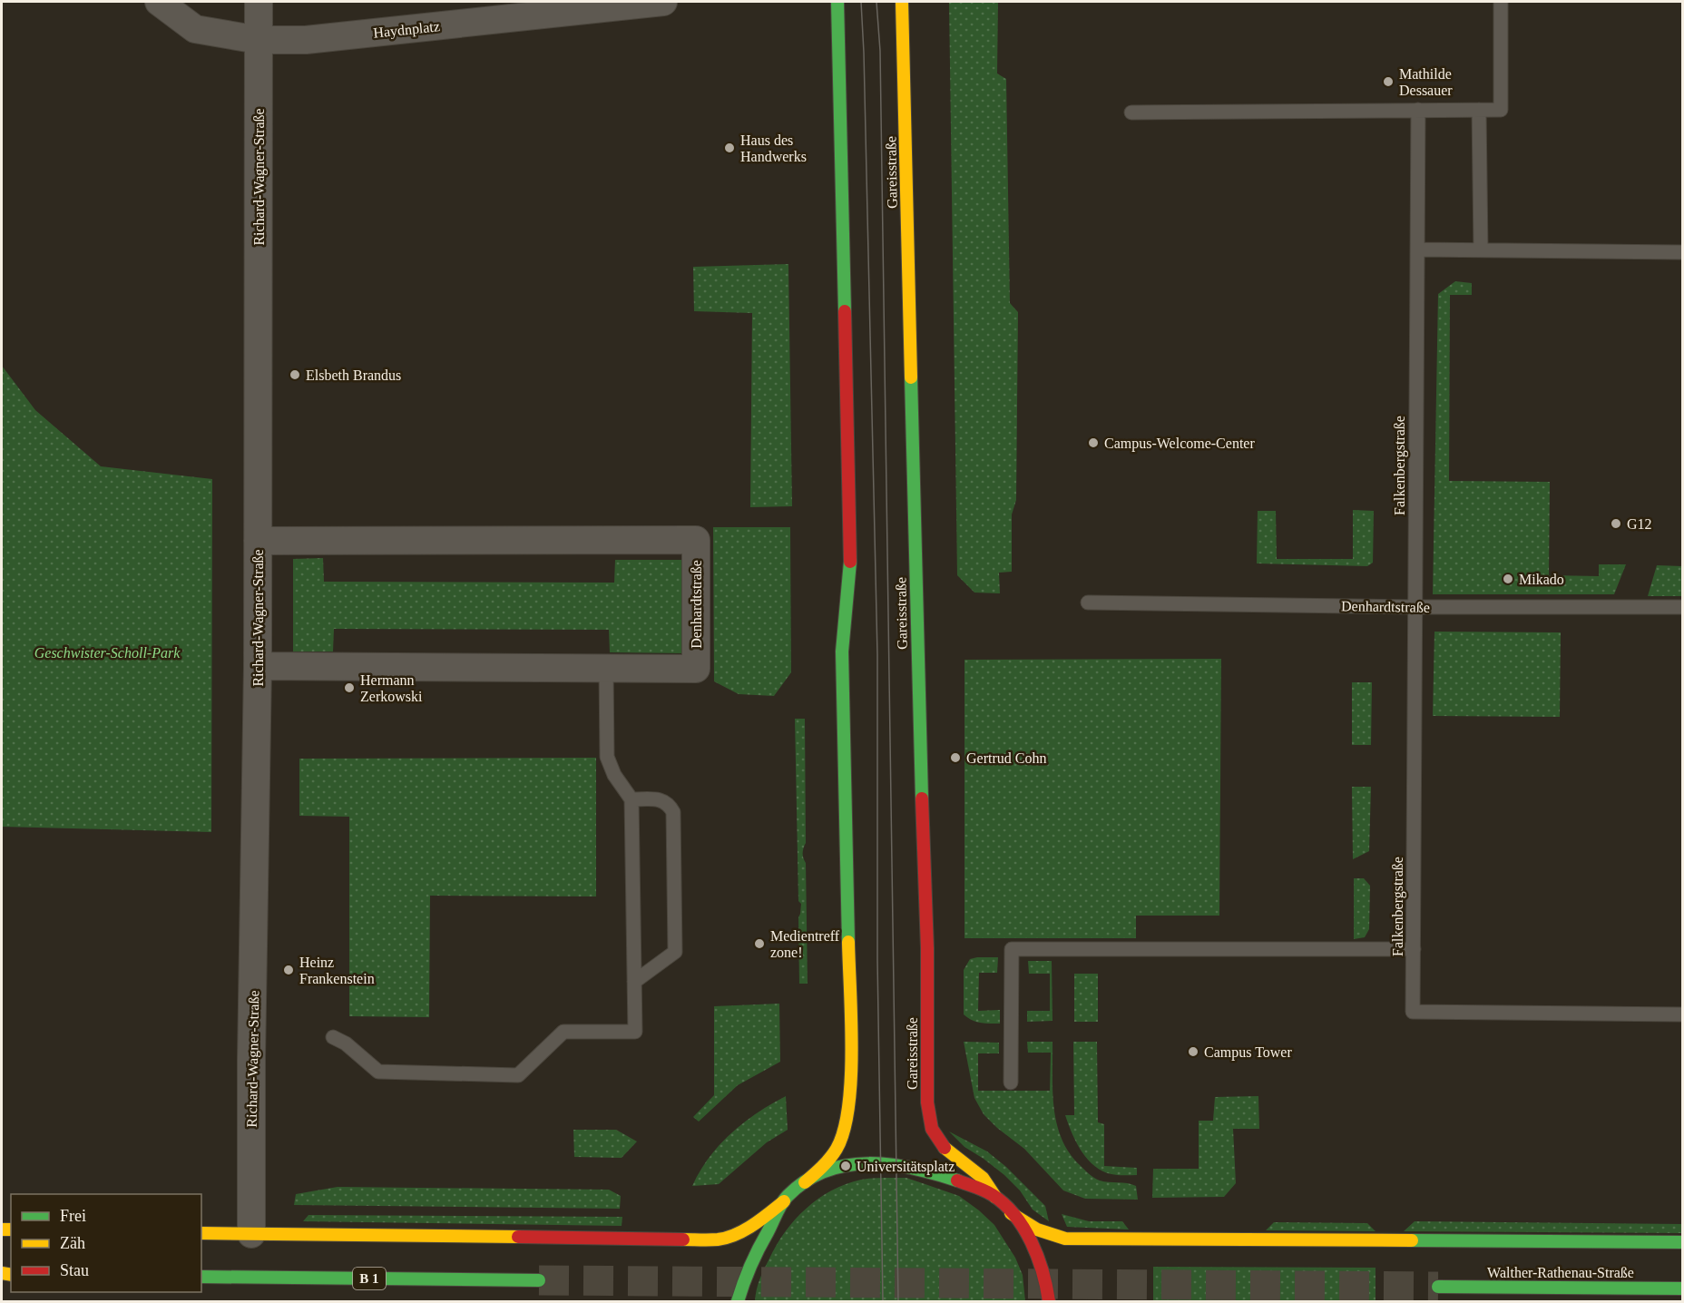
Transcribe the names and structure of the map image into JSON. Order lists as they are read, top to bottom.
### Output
{
  "streets": {
    "main road": ["Gareisstraße", "Walther-Rathenau-Straße", "B 1"],
    "street": ["Haydnplatz", "Richard-Wagner-Straße", "Denhardtstraße"],
    "lane": ["Falkenbergstraße"]
  },
  "crossings": [
    ["Haydnplatz", "Richard-Wagner-Straße"],
    ["Richard-Wagner-Straße", "Denhardtstraße"],
    ["Falkenbergstraße", "Denhardtstraße"]
  ],
  "parks": ["Geschwister-Scholl-Park"],
  "places": [
    "Mathilde Dessauer",
    "Haus des Handwerks",
    "Elsbeth Brandus",
    "Campus-Welcome-Center",
    "G12",
    "Mikado",
    "Hermann Zerkowski",
    "Gertrud Cohn",
    "Medientreff zone!",
    "Heinz Frankenstein",
    "Campus Tower",
    "Universitätsplatz"
  ],
  "legend": ["Frei", "Zäh", "Stau"]
}
